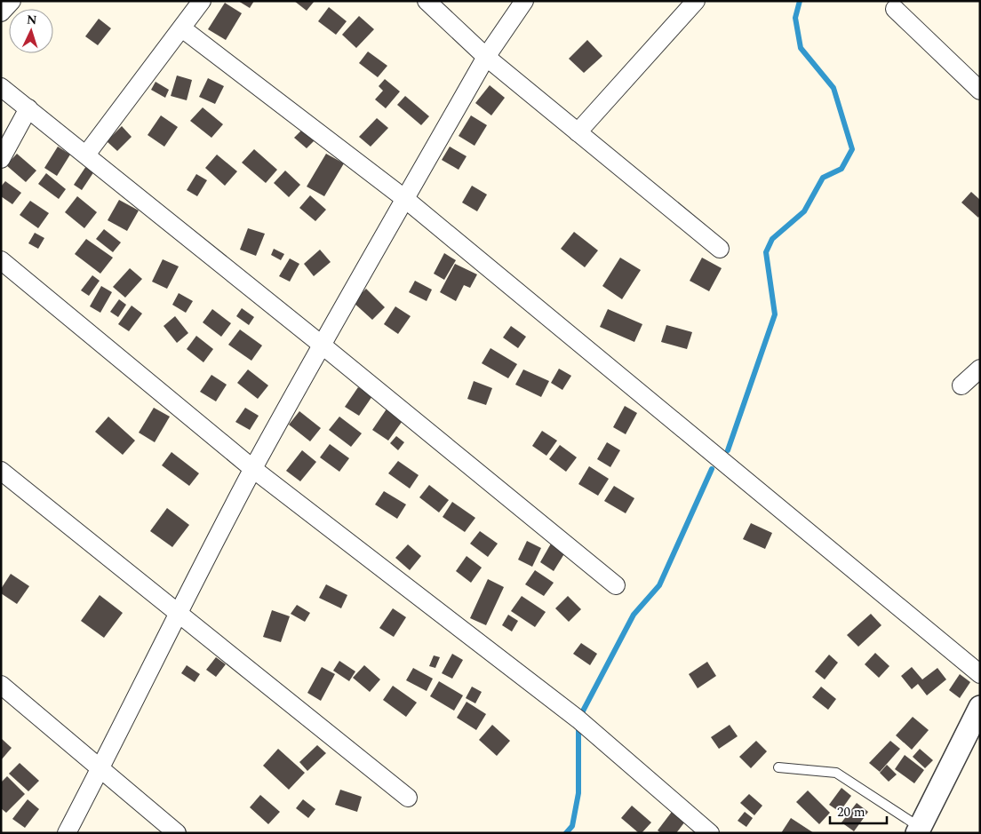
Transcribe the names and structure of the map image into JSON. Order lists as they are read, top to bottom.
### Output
{
  "scale_bar": "20 m",
  "north": "top"
}
